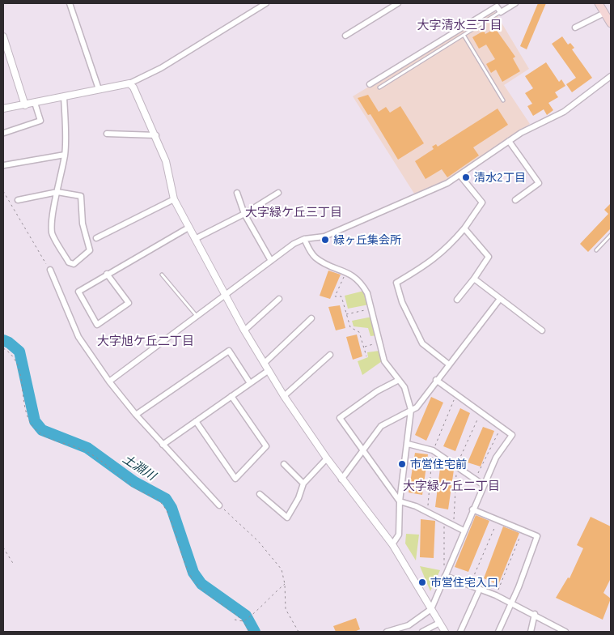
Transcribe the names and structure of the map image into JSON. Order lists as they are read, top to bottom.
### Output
{
  "districts": [
    "大字清水三丁目",
    "大字緑ケ丘三丁目",
    "大字旭ケ丘二丁目",
    "大字緑ケ丘二丁目"
  ],
  "water": ["土淵川"],
  "places": [
    "清水2丁目",
    "緑ヶ丘集会所",
    "市営住宅前",
    "市営住宅入口"
  ]
}
